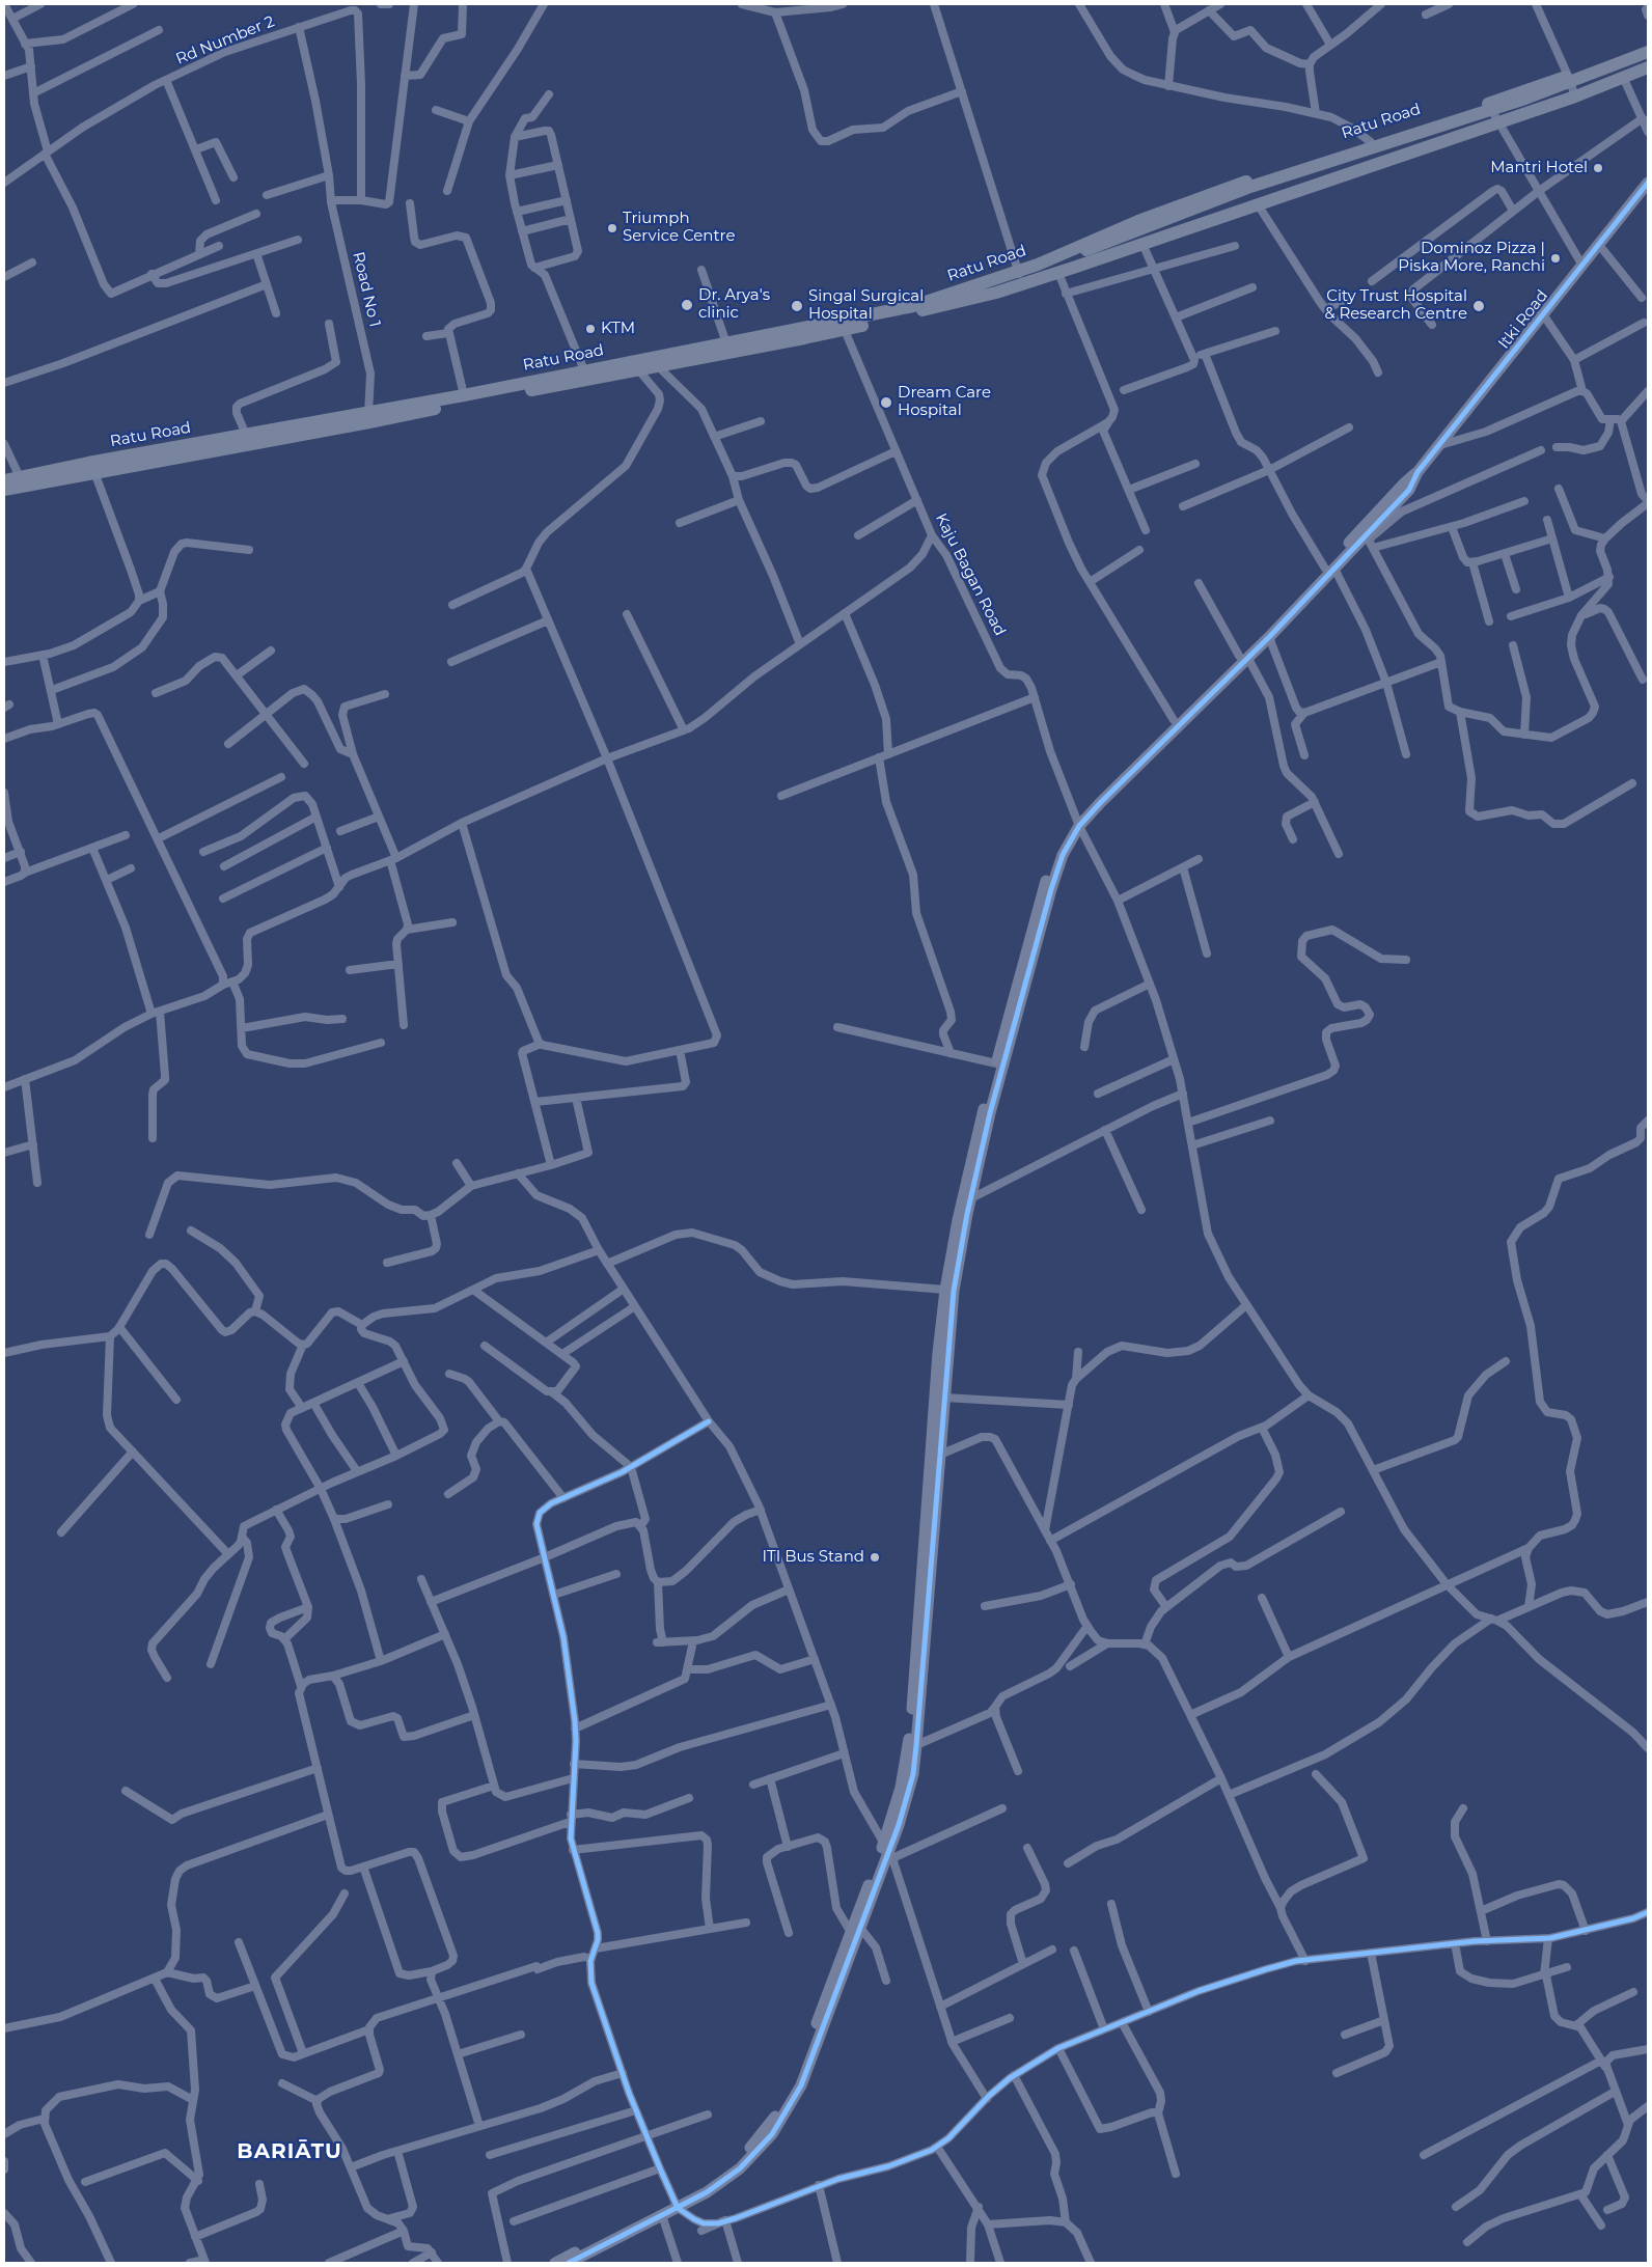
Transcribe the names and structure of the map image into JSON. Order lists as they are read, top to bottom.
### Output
{
  "streets": {
    "main road": ["Ratu Road"],
    "street": [
      "Rd Number 2",
      "Road No 1",
      "Itki Road",
      "Kaju Bagan Road"
    ]
  },
  "crossings": [
    ["Rd Number 2", "Road No 1"],
    ["Ratu Road", "Road No 1"],
    ["Ratu Road", "Kaju Bagan Road"]
  ],
  "districts": ["BARIĀTU"],
  "places": [
    "Mantri Hotel",
    "Triumph Service Centre",
    "Dominoz Pizza | Piska More, Ranchi",
    "Dr. Arya's clinic",
    "Singal Surgical Hospital",
    "City Trust Hospital & Research Centre",
    "KTM",
    "Dream Care Hospital",
    "ITI Bus Stand"
  ]
}
